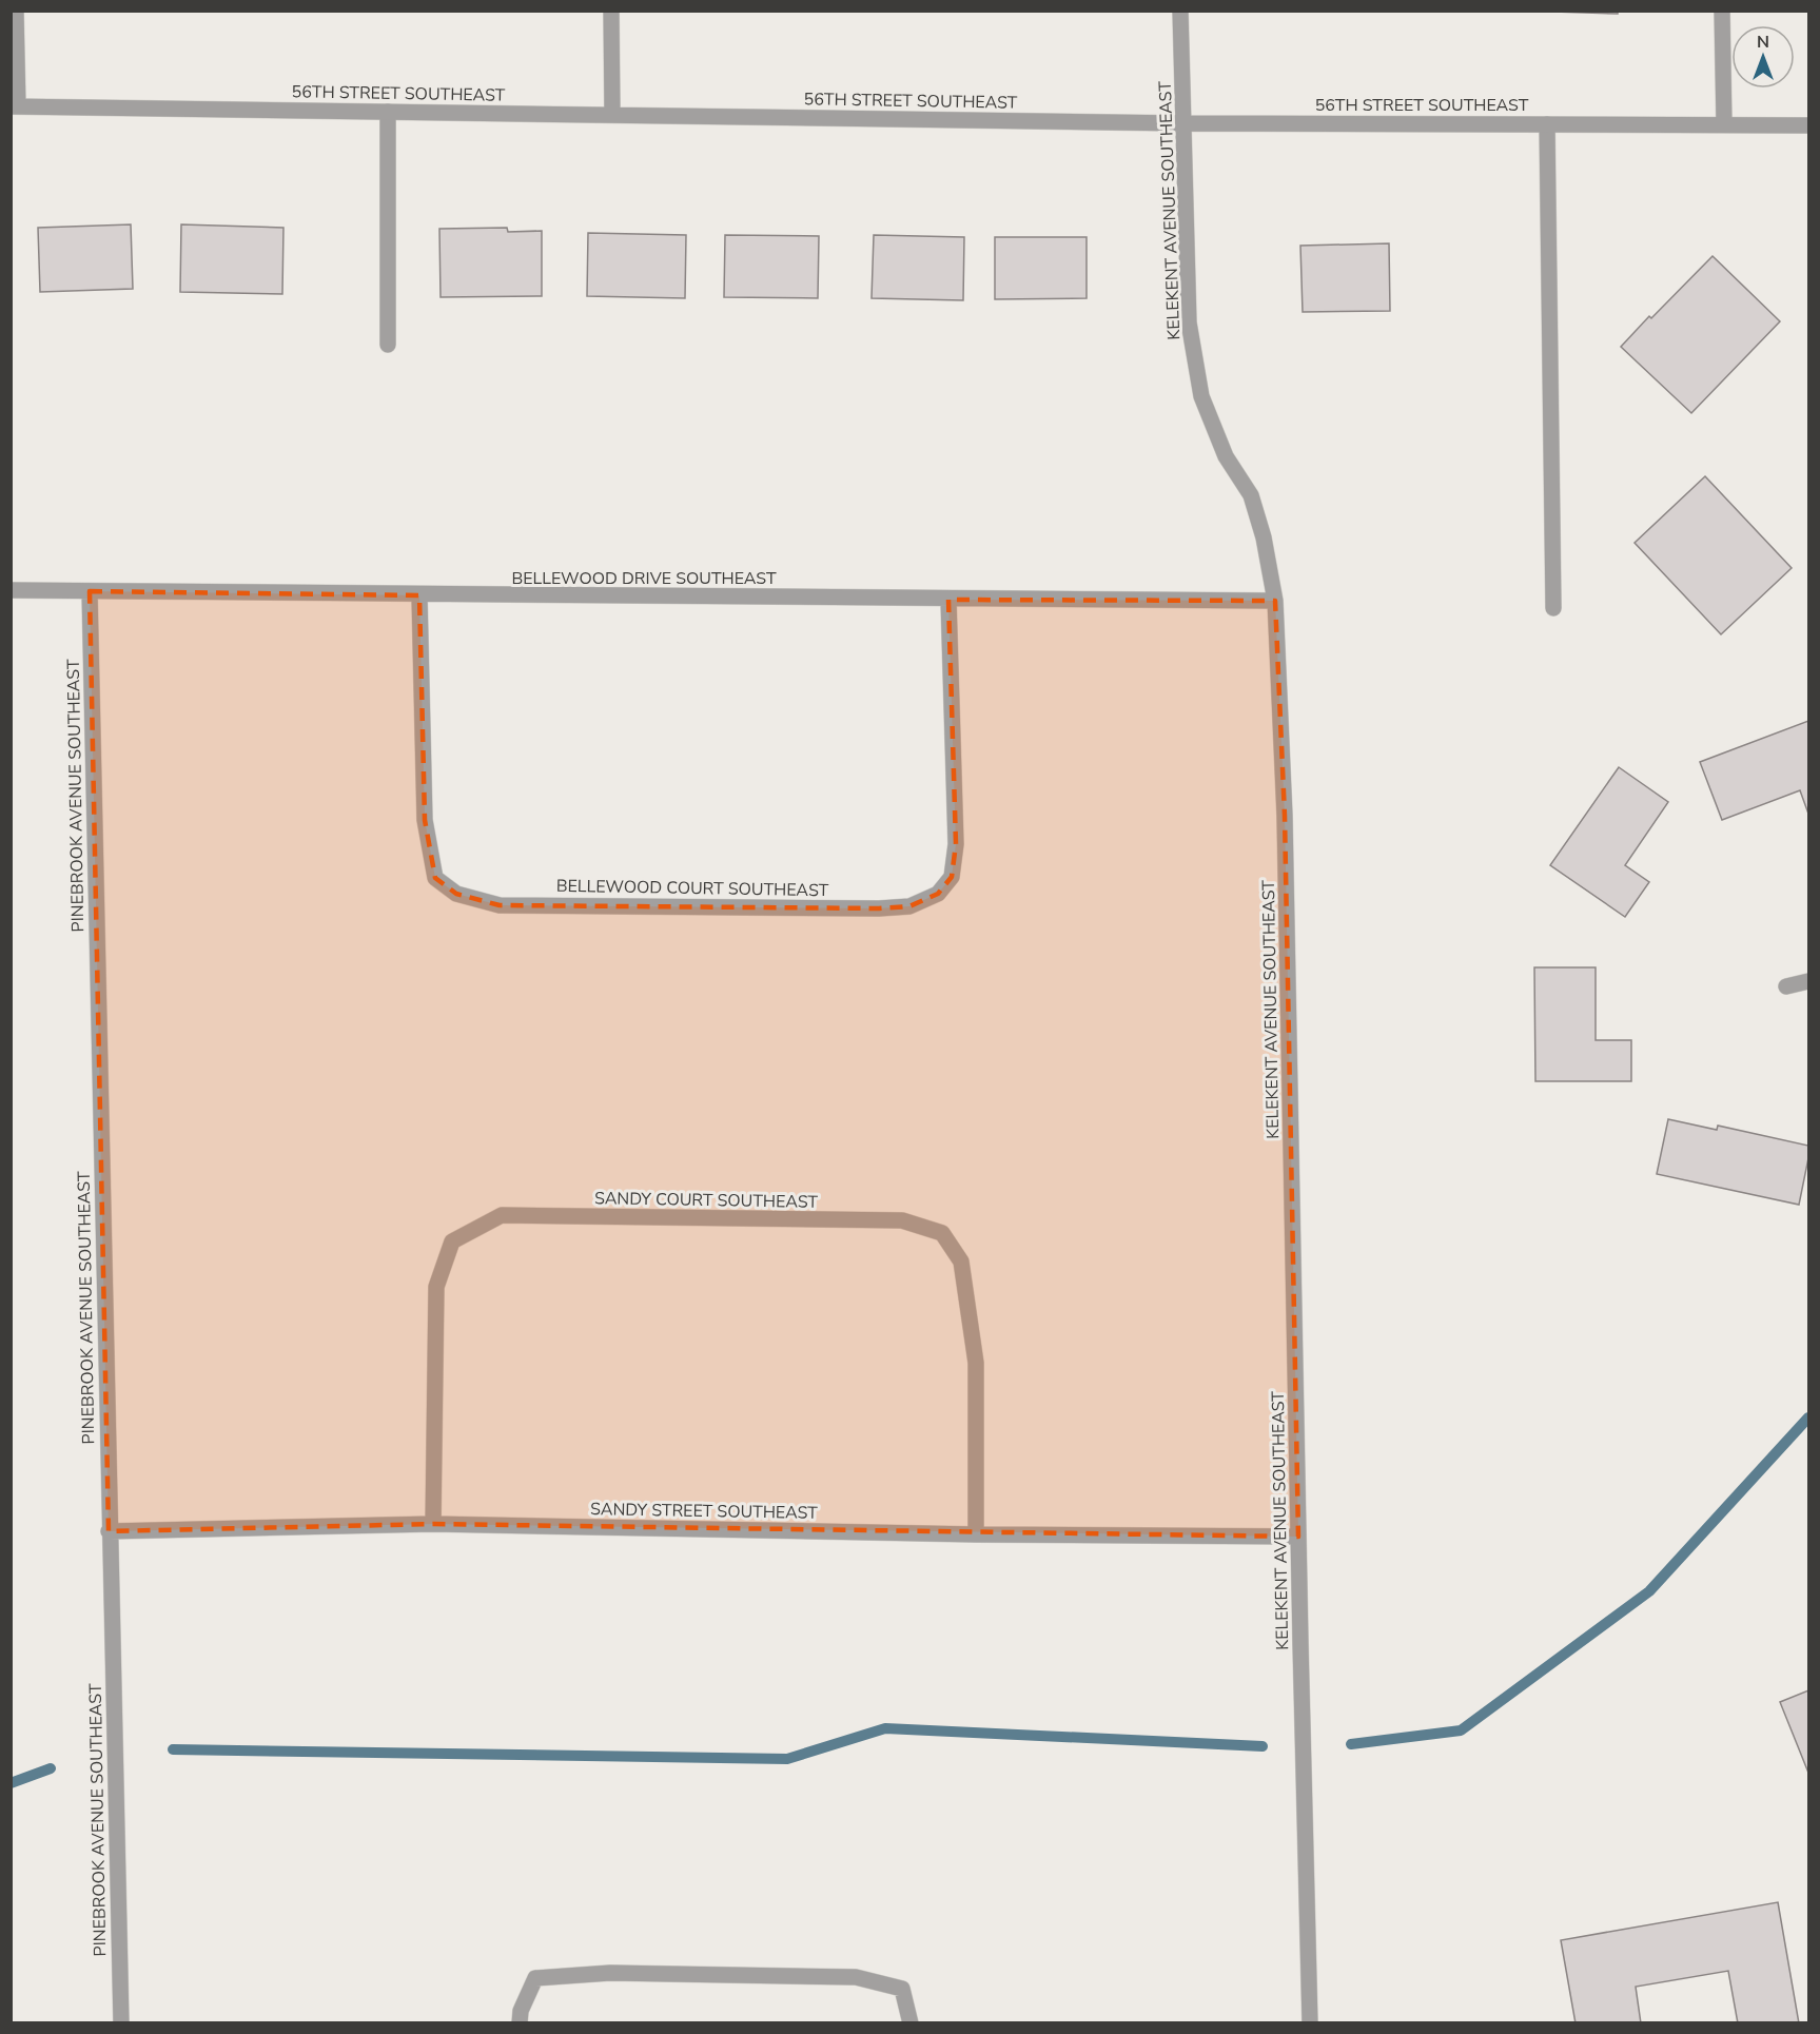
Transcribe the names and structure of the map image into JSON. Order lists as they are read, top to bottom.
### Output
{
  "streets": {
    "street": [
      "56TH STREET SOUTHEAST",
      "KELEKENT AVENUE SOUTHEAST",
      "BELLEWOOD DRIVE SOUTHEAST",
      "PINEBROOK AVENUE SOUTHEAST",
      "BELLEWOOD COURT SOUTHEAST",
      "SANDY COURT SOUTHEAST",
      "SANDY STREET SOUTHEAST"
    ]
  },
  "crossings": [
    ["56TH STREET SOUTHEAST", "KELEKENT AVENUE SOUTHEAST"],
    ["KELEKENT AVENUE SOUTHEAST", "BELLEWOOD DRIVE SOUTHEAST"],
    ["KELEKENT AVENUE SOUTHEAST", "SANDY STREET SOUTHEAST"],
    ["BELLEWOOD DRIVE SOUTHEAST", "PINEBROOK AVENUE SOUTHEAST"],
    ["BELLEWOOD DRIVE SOUTHEAST", "BELLEWOOD COURT SOUTHEAST"],
    ["PINEBROOK AVENUE SOUTHEAST", "SANDY STREET SOUTHEAST"],
    ["SANDY COURT SOUTHEAST", "SANDY STREET SOUTHEAST"]
  ],
  "north": "top"
}
